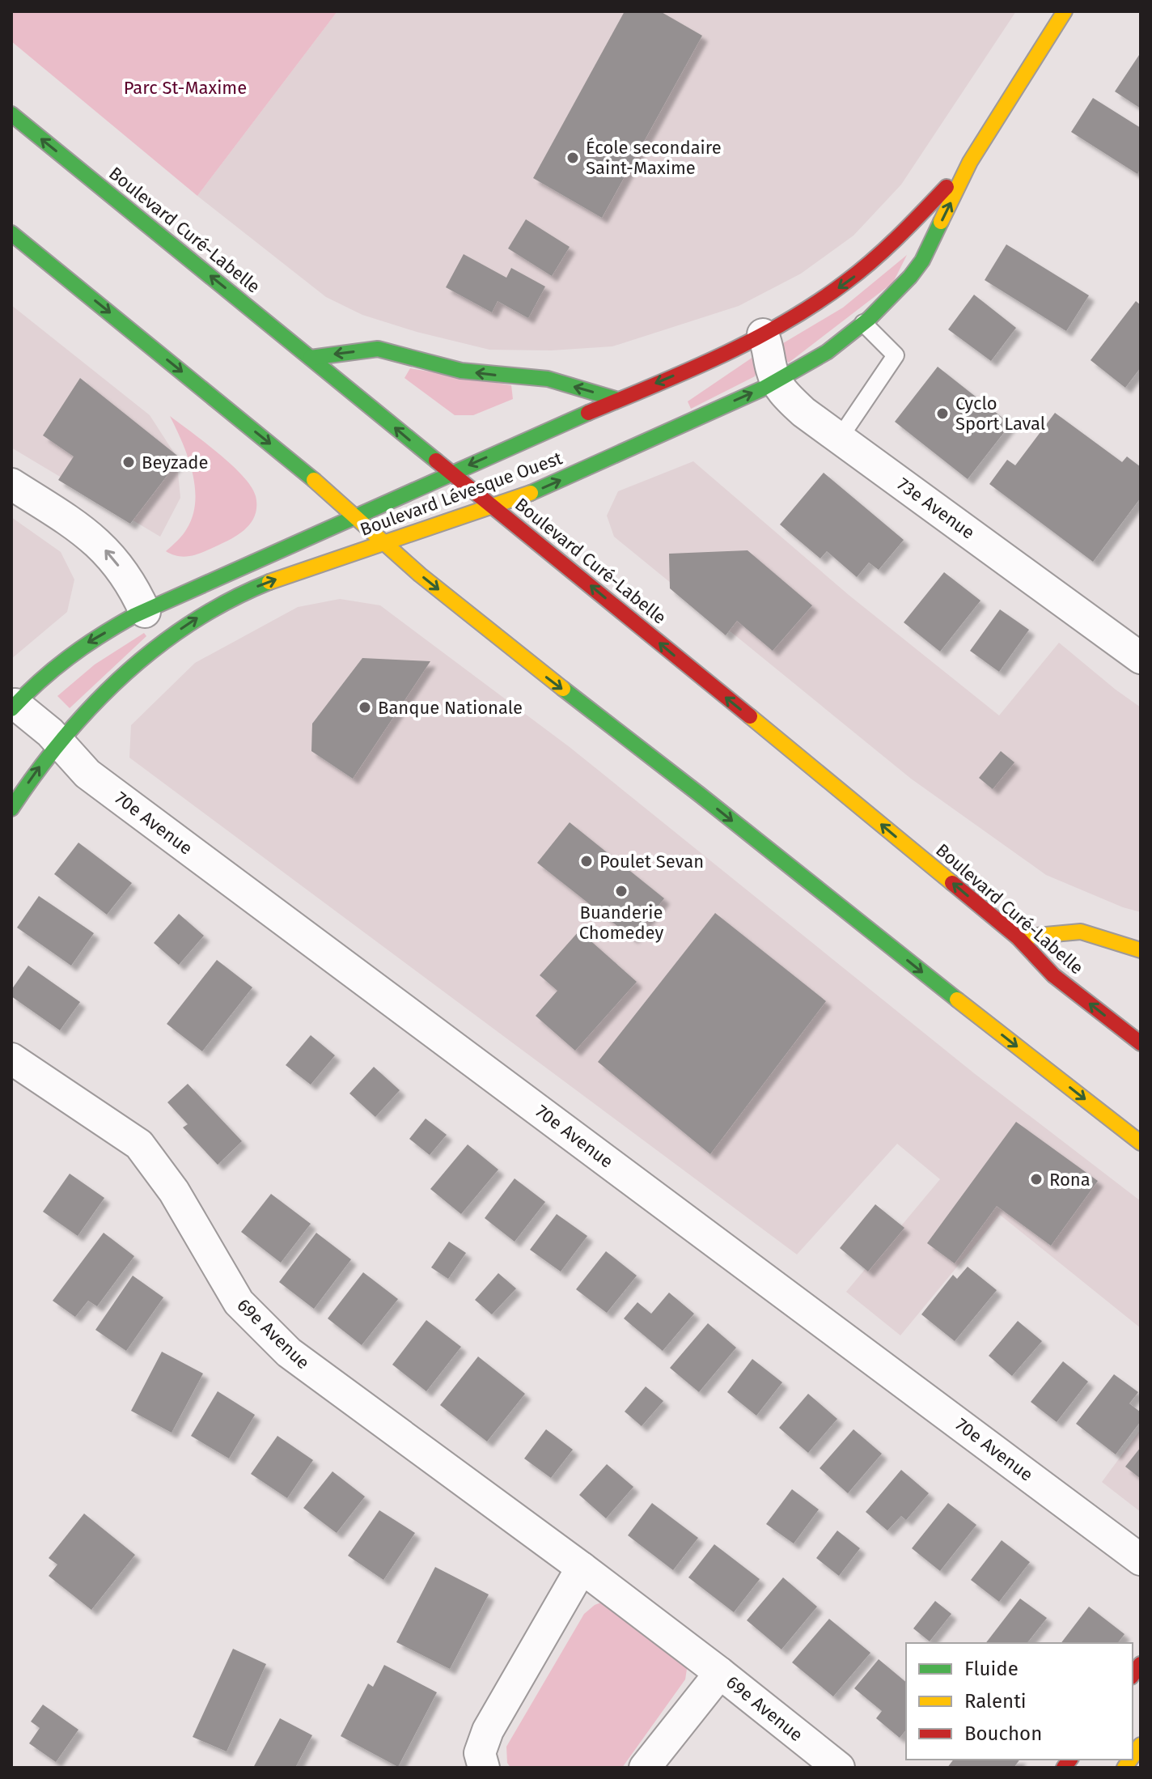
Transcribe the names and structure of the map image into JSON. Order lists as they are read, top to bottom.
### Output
{
  "streets": {
    "main road": ["Boulevard Curé-Labelle", "Boulevard Lévesque Ouest"],
    "street": ["73e Avenue", "70e Avenue", "69e Avenue"]
  },
  "crossings": [
    ["Boulevard Curé-Labelle", "Boulevard Lévesque Ouest"],
    ["Boulevard Lévesque Ouest", "73e Avenue"],
    ["Boulevard Lévesque Ouest", "70e Avenue"]
  ],
  "parks": ["Parc St-Maxime"],
  "places": [
    "École secondaire Saint-Maxime",
    "Cyclo Sport Laval",
    "Beyzade",
    "Banque Nationale",
    "Poulet Sevan",
    "Buanderie Chomedey",
    "Rona"
  ],
  "legend": ["Fluide", "Ralenti", "Bouchon"]
}
